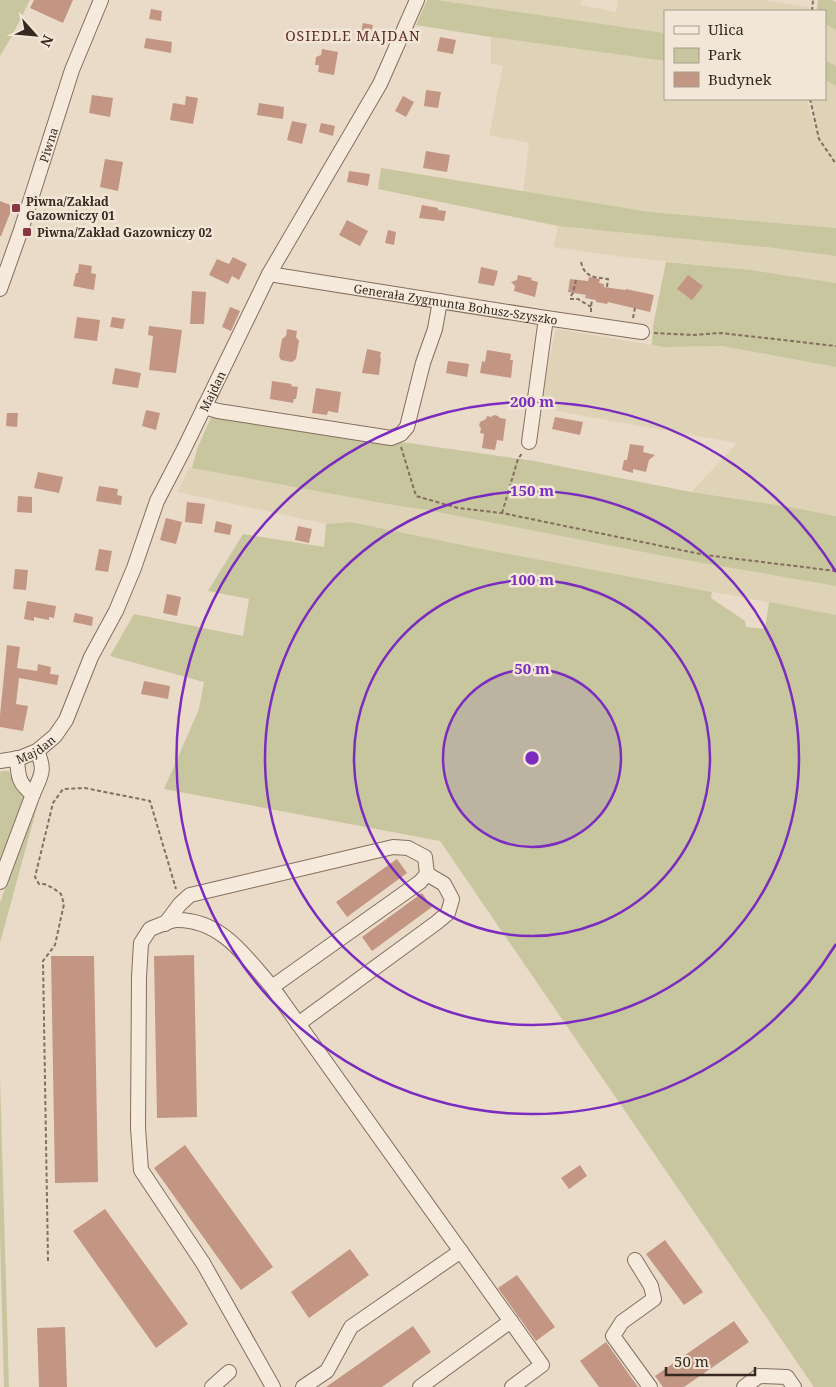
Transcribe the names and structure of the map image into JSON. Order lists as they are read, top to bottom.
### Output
{
  "streets": {
    "street": ["Piwna", "Generała Zygmunta Bohusz-Szyszko", "Majdan"]
  },
  "crossings": [
    ["Generała Zygmunta Bohusz-Szyszko", "Majdan"]
  ],
  "districts": ["OSIEDLE MAJDAN"],
  "places": {
    "transit": ["Piwna/Zakład Gazowniczy 01", "Piwna/Zakład Gazowniczy 02"]
  },
  "legend": ["Ulica", "Park", "Budynek"],
  "scale_bar": "50 m",
  "north": "bottom right",
  "rings": [
    "200 m",
    "150 m",
    "100 m",
    "50 m"
  ]
}
